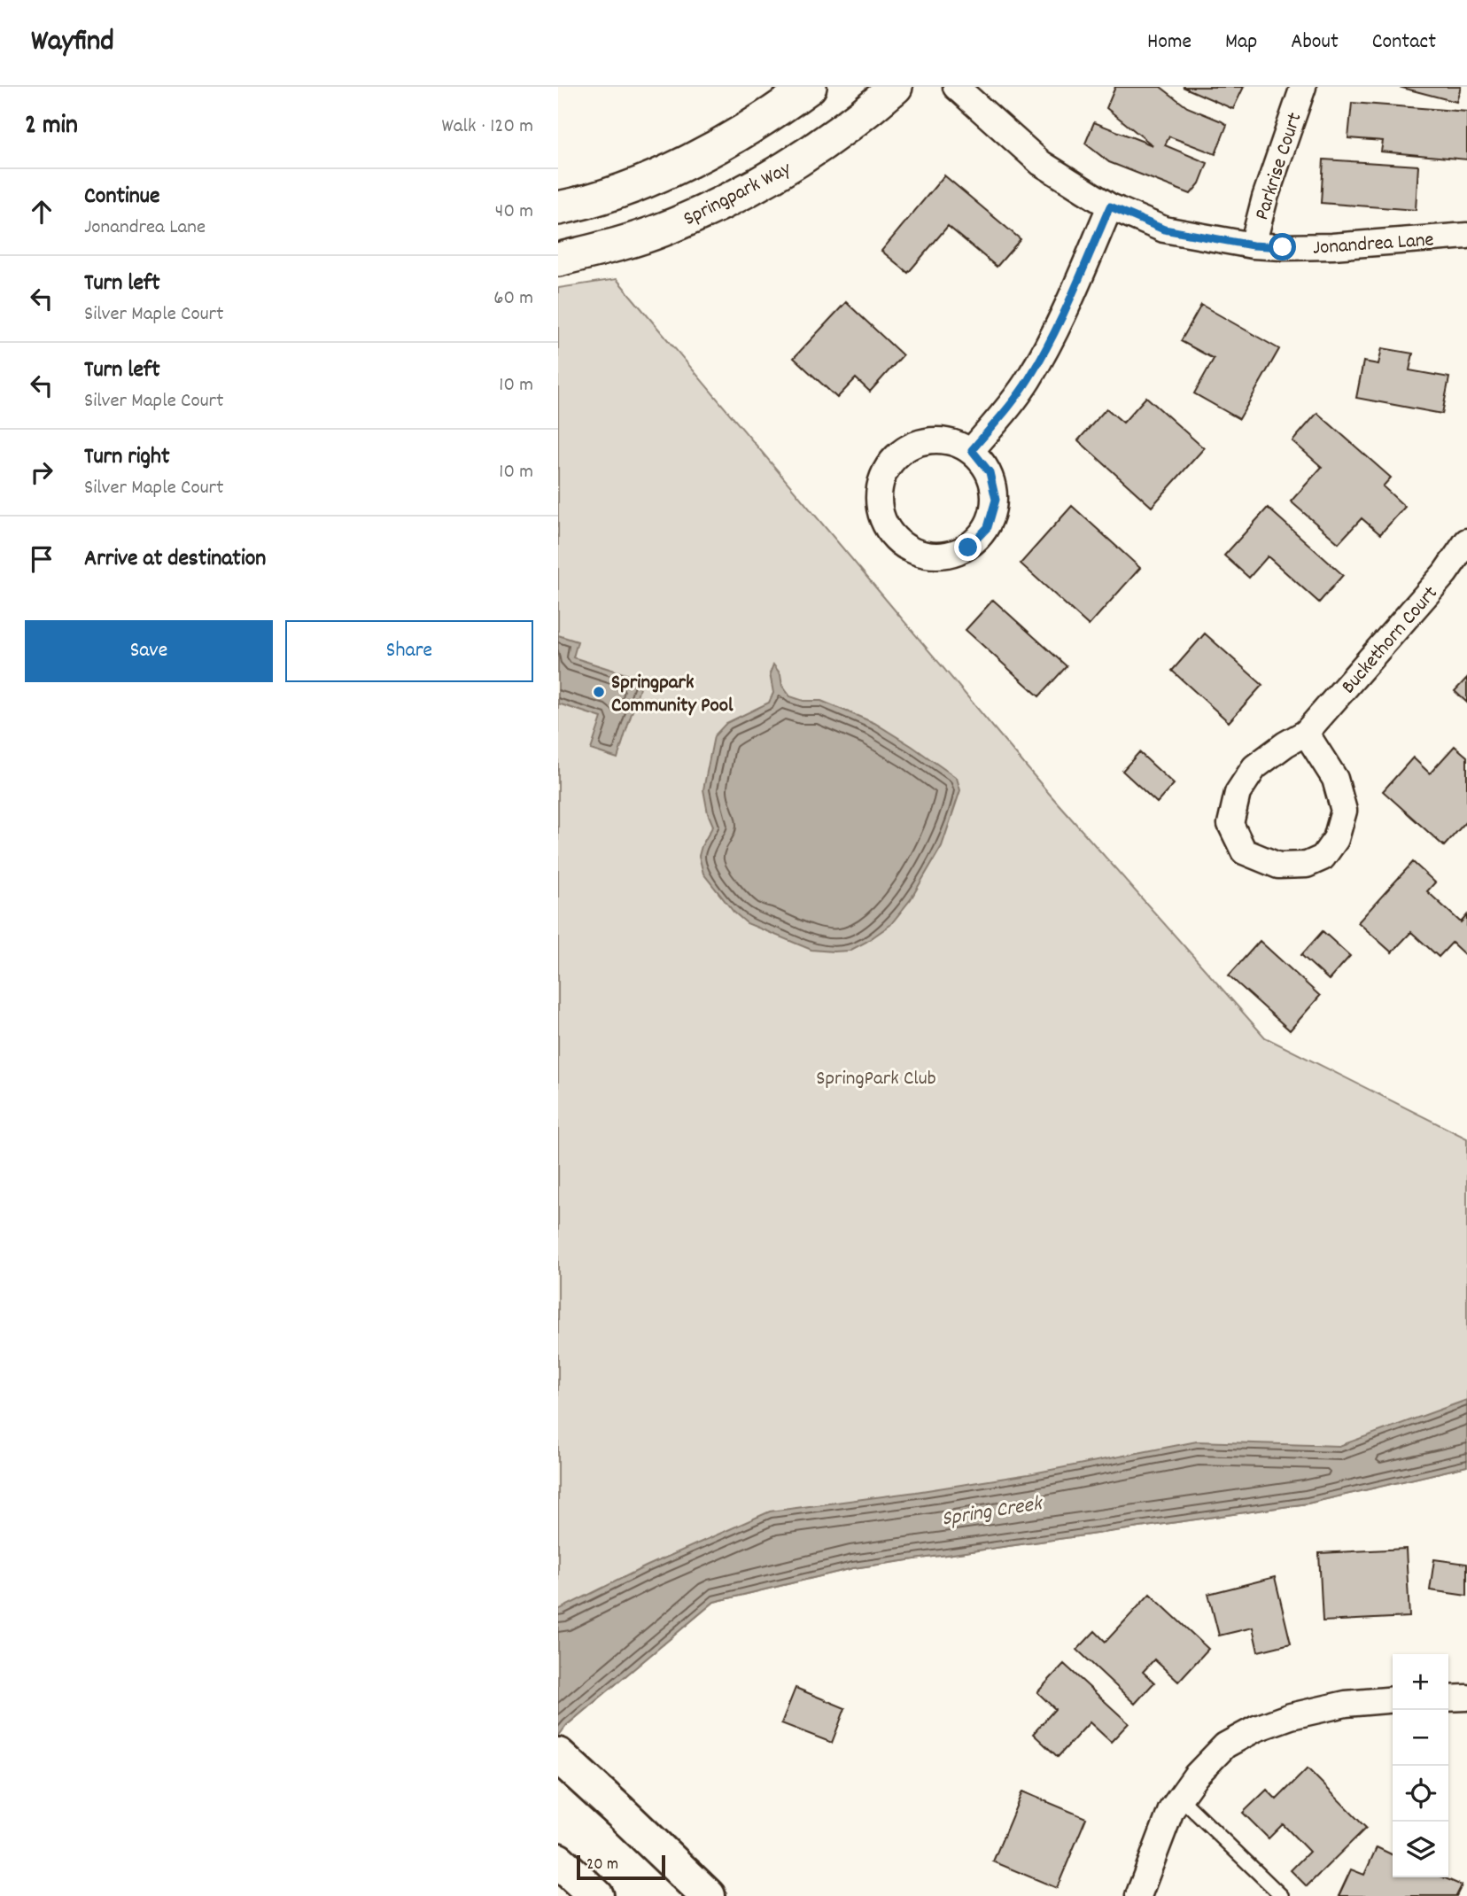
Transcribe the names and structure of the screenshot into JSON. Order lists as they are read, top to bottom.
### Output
{
  "streets": {
    "street": [
      "Parkrise Court",
      "Springpark Way",
      "Jonandrea Lane",
      "Buckethorn Court"
    ]
  },
  "crossings": [
    ["Parkrise Court", "Jonandrea Lane"]
  ],
  "water": ["Spring Creek"],
  "parks": ["SpringPark Club"],
  "places": ["Springpark Community Pool"],
  "scale_bar": "20 m",
  "page": {
    "header": "Wayfind",
    "nav": [
      "Home",
      "Map",
      "About",
      "Contact"
    ],
    "heading": ["2 min", "Walk · 120 m"],
    "list": [
      ["Continue", "Jonandrea Lane", "40 m"],
      ["Turn left", "Silver Maple Court", "60 m"],
      ["Turn left", "Silver Maple Court", "10 m"],
      ["Turn right", "Silver Maple Court", "10 m"],
      "Arrive at destination"
    ],
    "buttons": ["Save", "Share"],
    "map_buttons": ["+", "−"],
    "scale": "20 m"
  }
}
